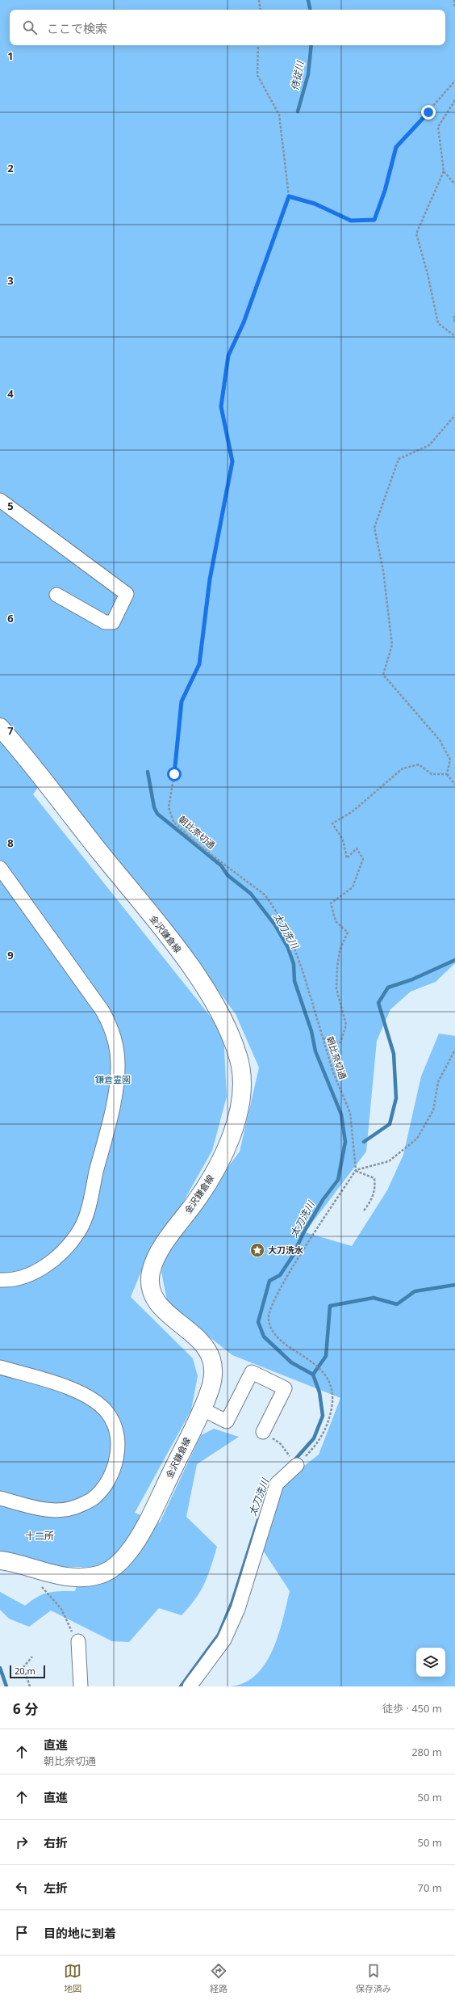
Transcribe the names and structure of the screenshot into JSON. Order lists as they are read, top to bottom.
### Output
{
  "streets": {
    "main road": ["金沢鎌倉線"],
    "path": ["朝比奈切通"]
  },
  "districts": ["十二所"],
  "water": ["侍従川", "太刀洗川"],
  "parks": ["鎌倉霊園"],
  "places": {
    "place": ["大刀洗水"]
  },
  "scale_bar": "20 m",
  "page": {
    "search": "ここで検索",
    "scale": "20 m",
    "heading": ["6 分", "徒歩 · 450 m"],
    "list": [
      ["直進", "朝比奈切通", "280 m"],
      ["直進", "50 m"],
      ["右折", "50 m"],
      ["左折", "70 m"],
      "目的地に到着"
    ],
    "nav": ["地図", "経路", "保存済み"]
  },
  "grid": {
    "rows": [
      "1",
      "2",
      "3",
      "4",
      "5",
      "6",
      "7",
      "8",
      "9"
    ]
  }
}
